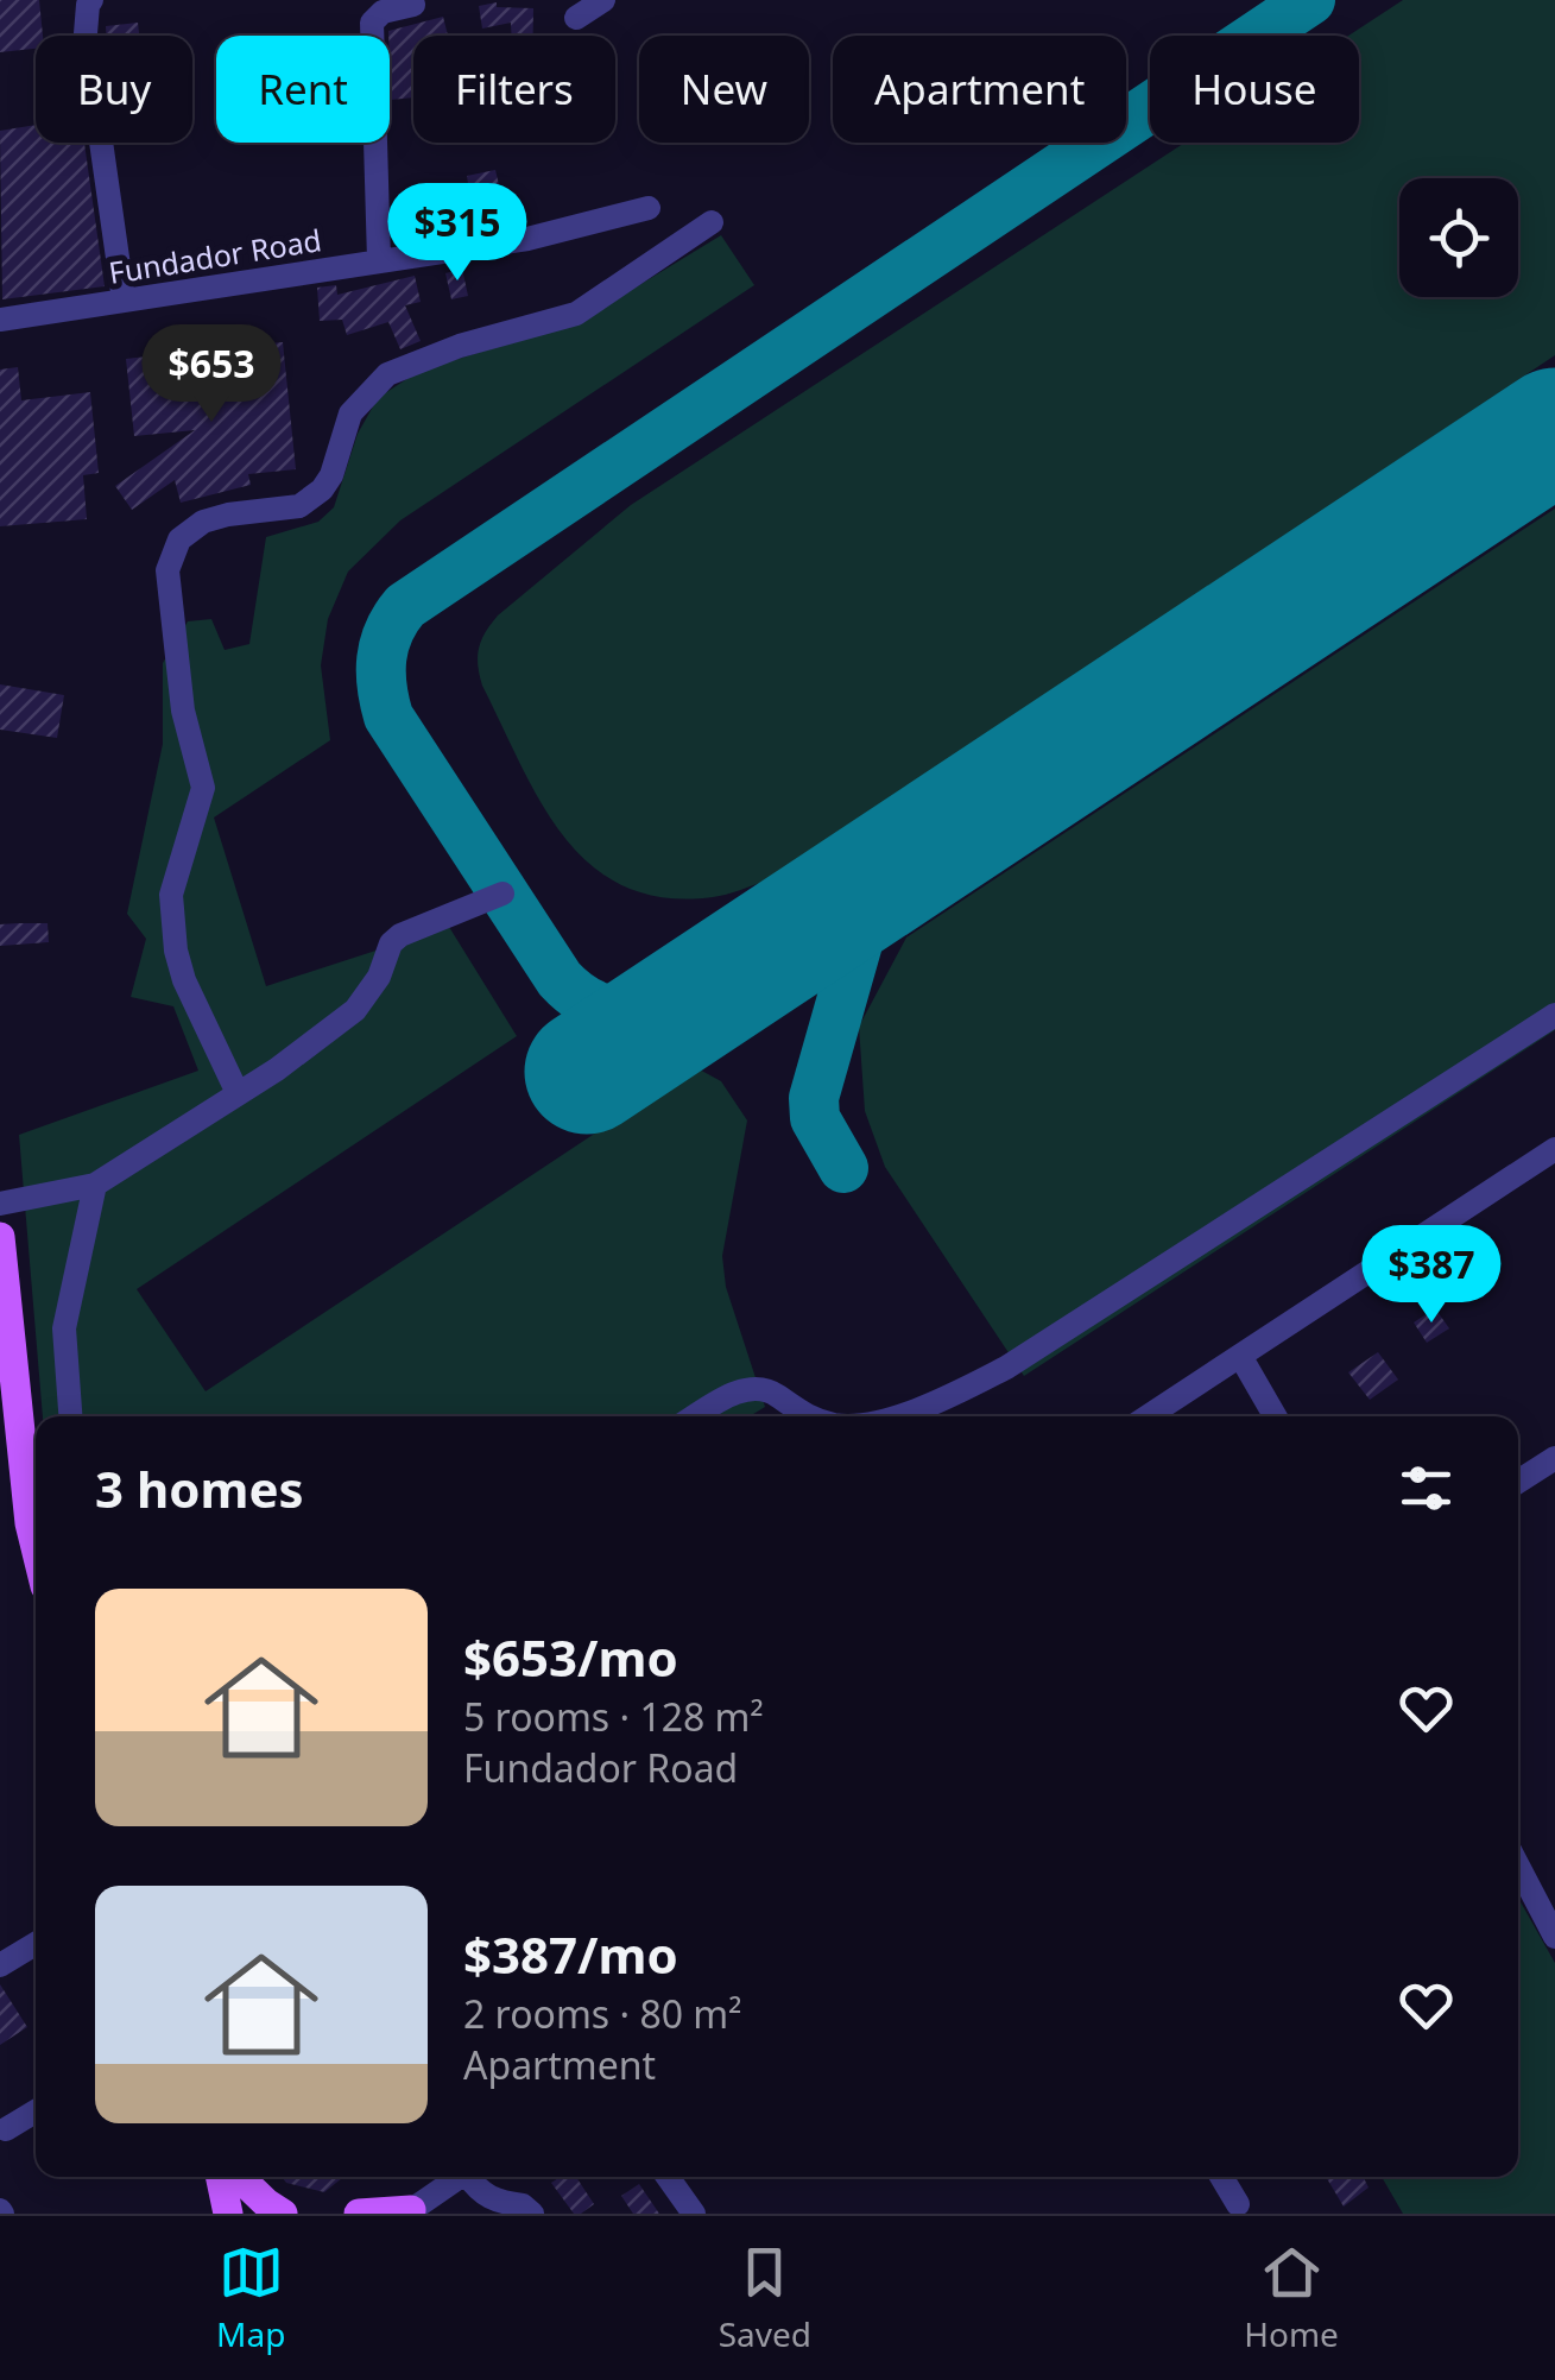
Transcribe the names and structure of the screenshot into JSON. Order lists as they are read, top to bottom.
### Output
{
  "streets": {
    "street": ["Fundador Road"]
  },
  "page": {
    "chip": [
      "Buy",
      "Rent",
      "Filters",
      "New",
      "Apartment",
      "House"
    ],
    "price": ["$315", "$653", "$387"],
    "heading": "3 homes",
    "list": [
      {
        "name": "$653/mo",
        "note": "5 rooms · 128 m² · Fundador Road"
      },
      {
        "name": "$387/mo",
        "note": "2 rooms · 80 m² · Apartment"
      }
    ],
    "tabs": ["Map", "Saved", "Home"]
  }
}
